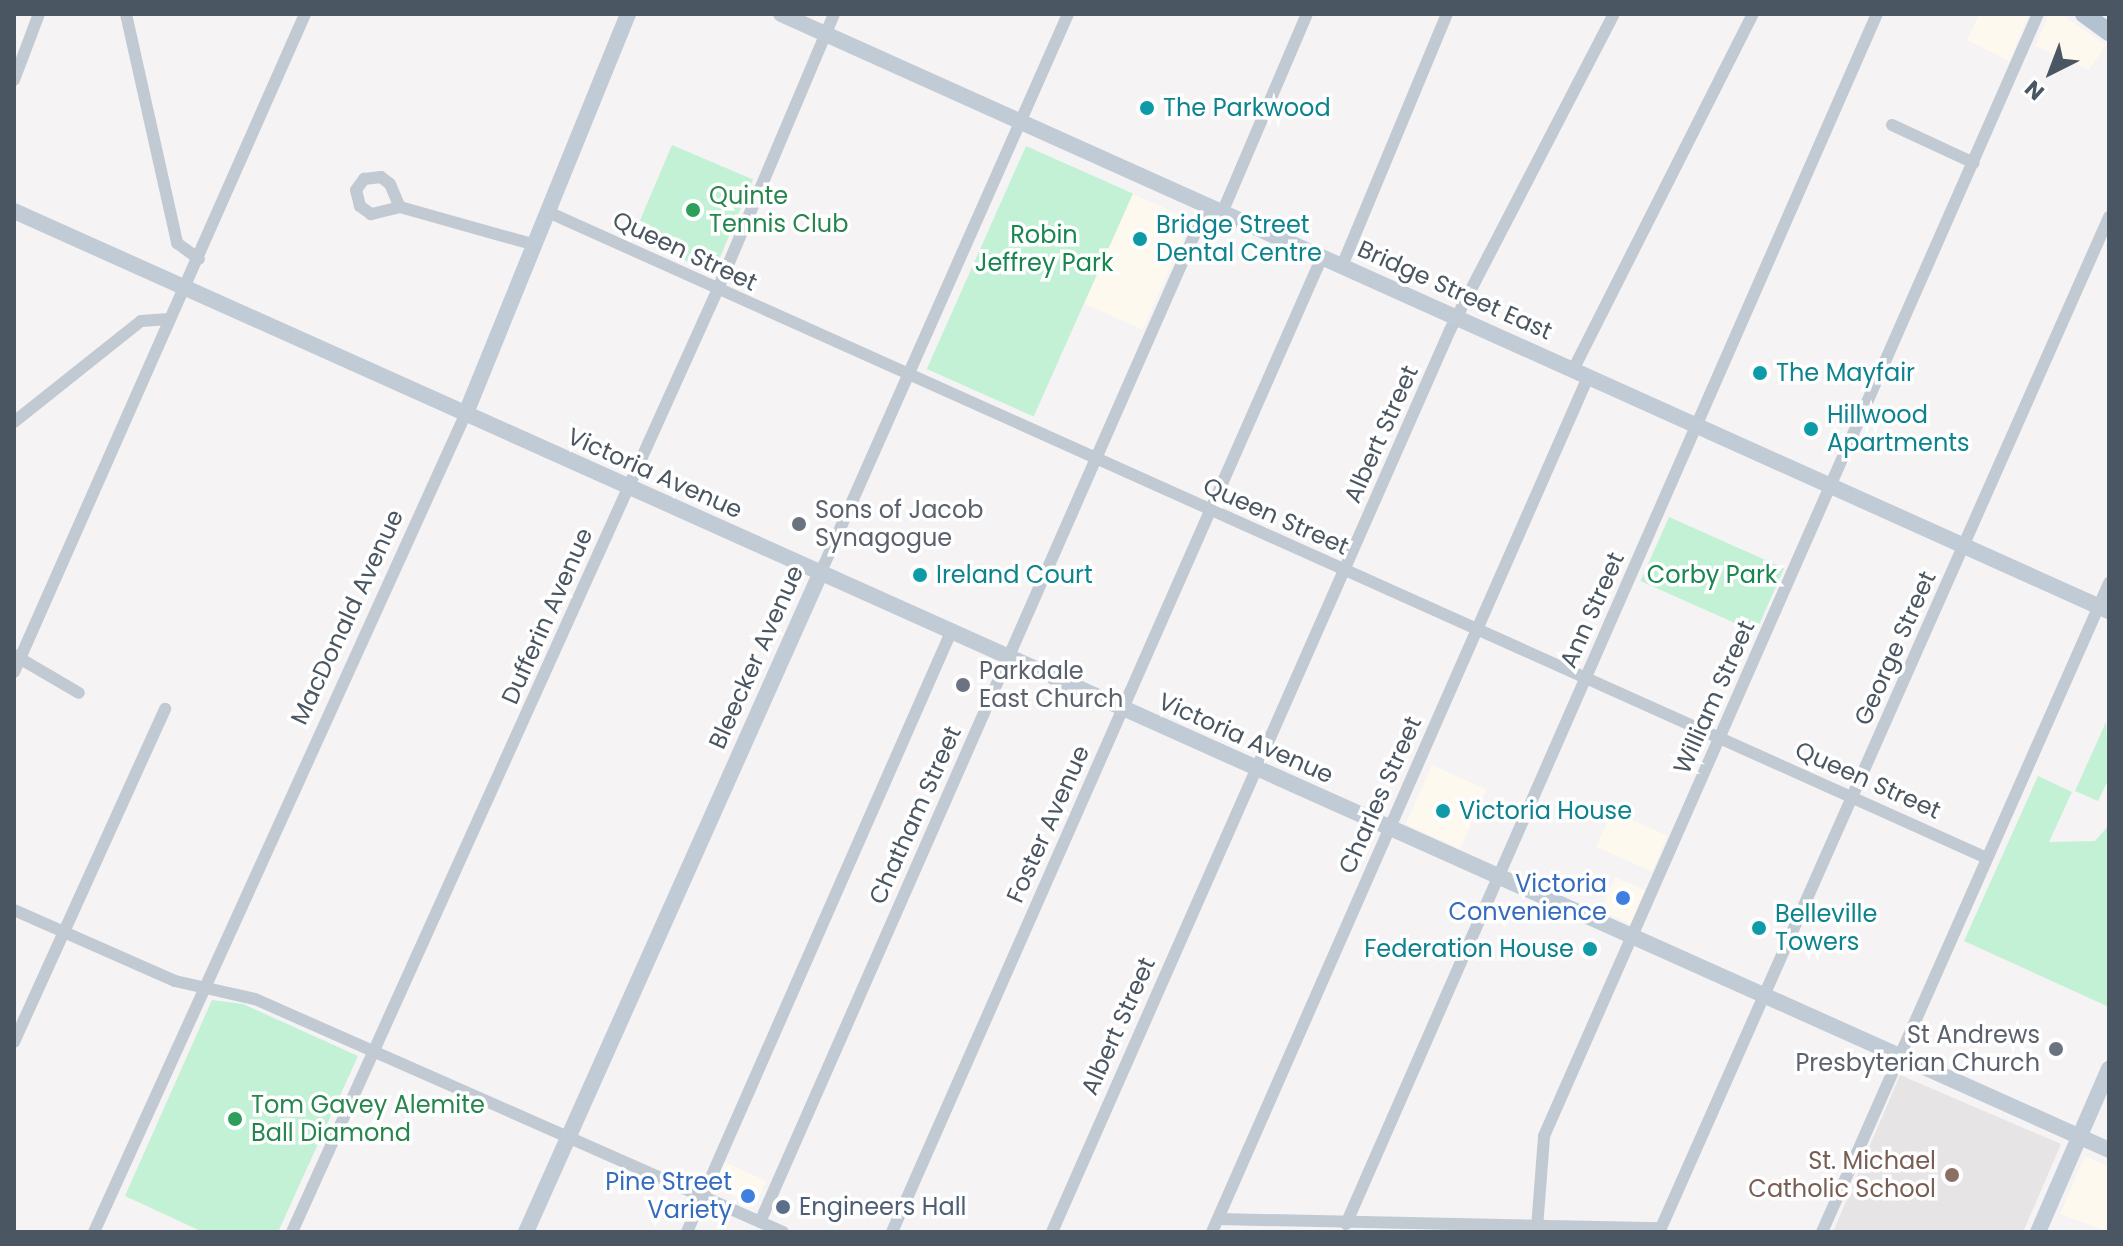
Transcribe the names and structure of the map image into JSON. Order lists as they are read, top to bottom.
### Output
{
  "streets": {
    "street": [
      "Queen Street",
      "Bridge Street East",
      "Albert Street",
      "Victoria Avenue",
      "Ann Street",
      "Dufferin Avenue",
      "MacDonald Avenue",
      "George Street",
      "Bleecker Avenue",
      "William Street",
      "Charles Street",
      "Chatham Street",
      "Foster Avenue"
    ]
  },
  "crossings": [
    ["Queen Street", "Albert Street"],
    ["Queen Street", "Ann Street"],
    ["Queen Street", "Dufferin Avenue"],
    ["Queen Street", "MacDonald Avenue"],
    ["Queen Street", "George Street"],
    ["Queen Street", "Bleecker Avenue"],
    ["Queen Street", "William Street"],
    ["Queen Street", "Charles Street"],
    ["Queen Street", "Chatham Street"],
    ["Queen Street", "Foster Avenue"],
    ["Bridge Street East", "Albert Street"],
    ["Bridge Street East", "Ann Street"],
    ["Bridge Street East", "Dufferin Avenue"],
    ["Bridge Street East", "George Street"],
    ["Bridge Street East", "Bleecker Avenue"],
    ["Bridge Street East", "William Street"],
    ["Bridge Street East", "Charles Street"],
    ["Bridge Street East", "Chatham Street"],
    ["Bridge Street East", "Foster Avenue"],
    ["Albert Street", "Victoria Avenue"],
    ["Victoria Avenue", "Ann Street"],
    ["Victoria Avenue", "Dufferin Avenue"],
    ["Victoria Avenue", "MacDonald Avenue"],
    ["Victoria Avenue", "George Street"],
    ["Victoria Avenue", "Bleecker Avenue"],
    ["Victoria Avenue", "William Street"],
    ["Victoria Avenue", "Charles Street"],
    ["Victoria Avenue", "Chatham Street"],
    ["Victoria Avenue", "Foster Avenue"],
    ["George Street", "William Street"]
  ],
  "parks": ["Robin Jeffrey Park", "Corby Park"],
  "places": [
    "The Parkwood",
    "Quinte Tennis Club",
    "Bridge Street Dental Centre",
    "The Mayfair",
    "Hillwood Apartments",
    "Sons of Jacob Synagogue",
    "Ireland Court",
    "Parkdale East Church",
    "Victoria House",
    "Victoria Convenience",
    "Belleville Towers",
    "Federation House",
    "St Andrews Presbyterian Church",
    "Tom Gavey Alemite Ball Diamond",
    "St. Michael Catholic School",
    "Pine Street Variety",
    "Engineers Hall"
  ],
  "north": "bottom left"
}
